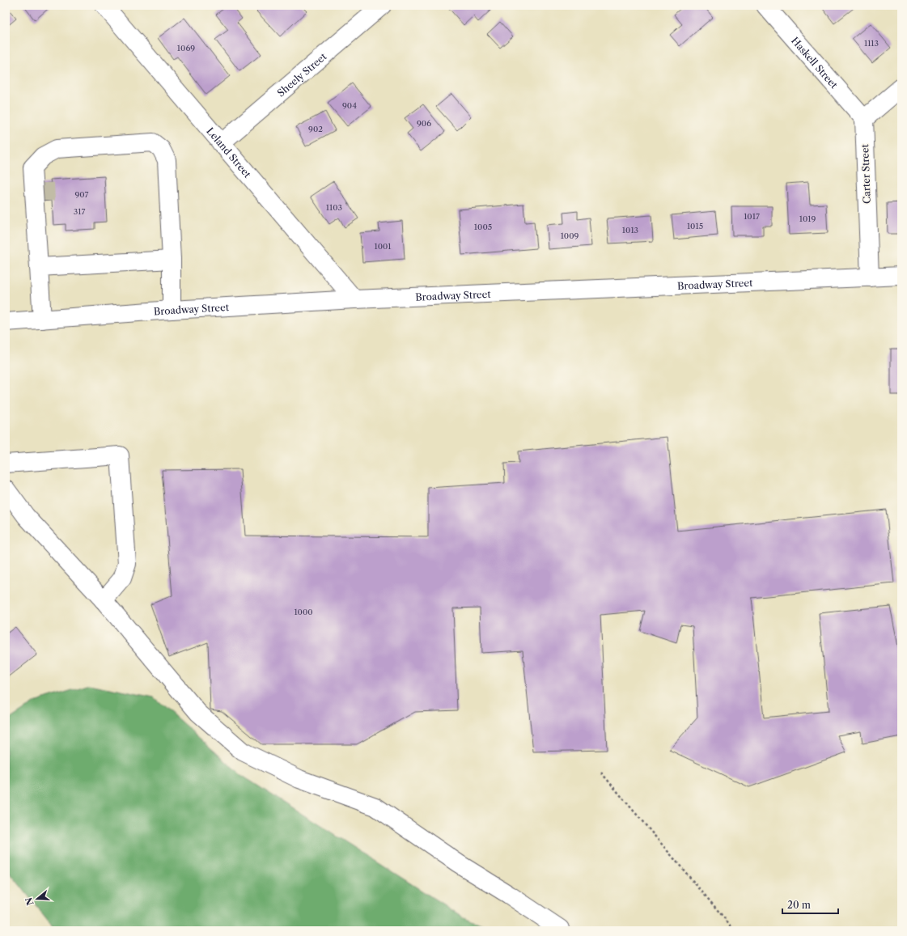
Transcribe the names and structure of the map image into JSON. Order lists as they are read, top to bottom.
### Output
{
  "streets": {
    "street": [
      "Haskell Street",
      "Sheely Street",
      "Leland Street",
      "Carter Street",
      "Broadway Street"
    ]
  },
  "crossings": [
    ["Haskell Street", "Carter Street"],
    ["Sheely Street", "Leland Street"],
    ["Leland Street", "Broadway Street"],
    ["Carter Street", "Broadway Street"]
  ],
  "house_numbers": [
    "1113",
    "1069",
    "904",
    "906",
    "902",
    "907",
    "1103",
    "317",
    "1017",
    "1019",
    "1015",
    "1005",
    "1013",
    "1009",
    "1001",
    "1000"
  ],
  "scale_bar": "20 m",
  "north": "left"
}
